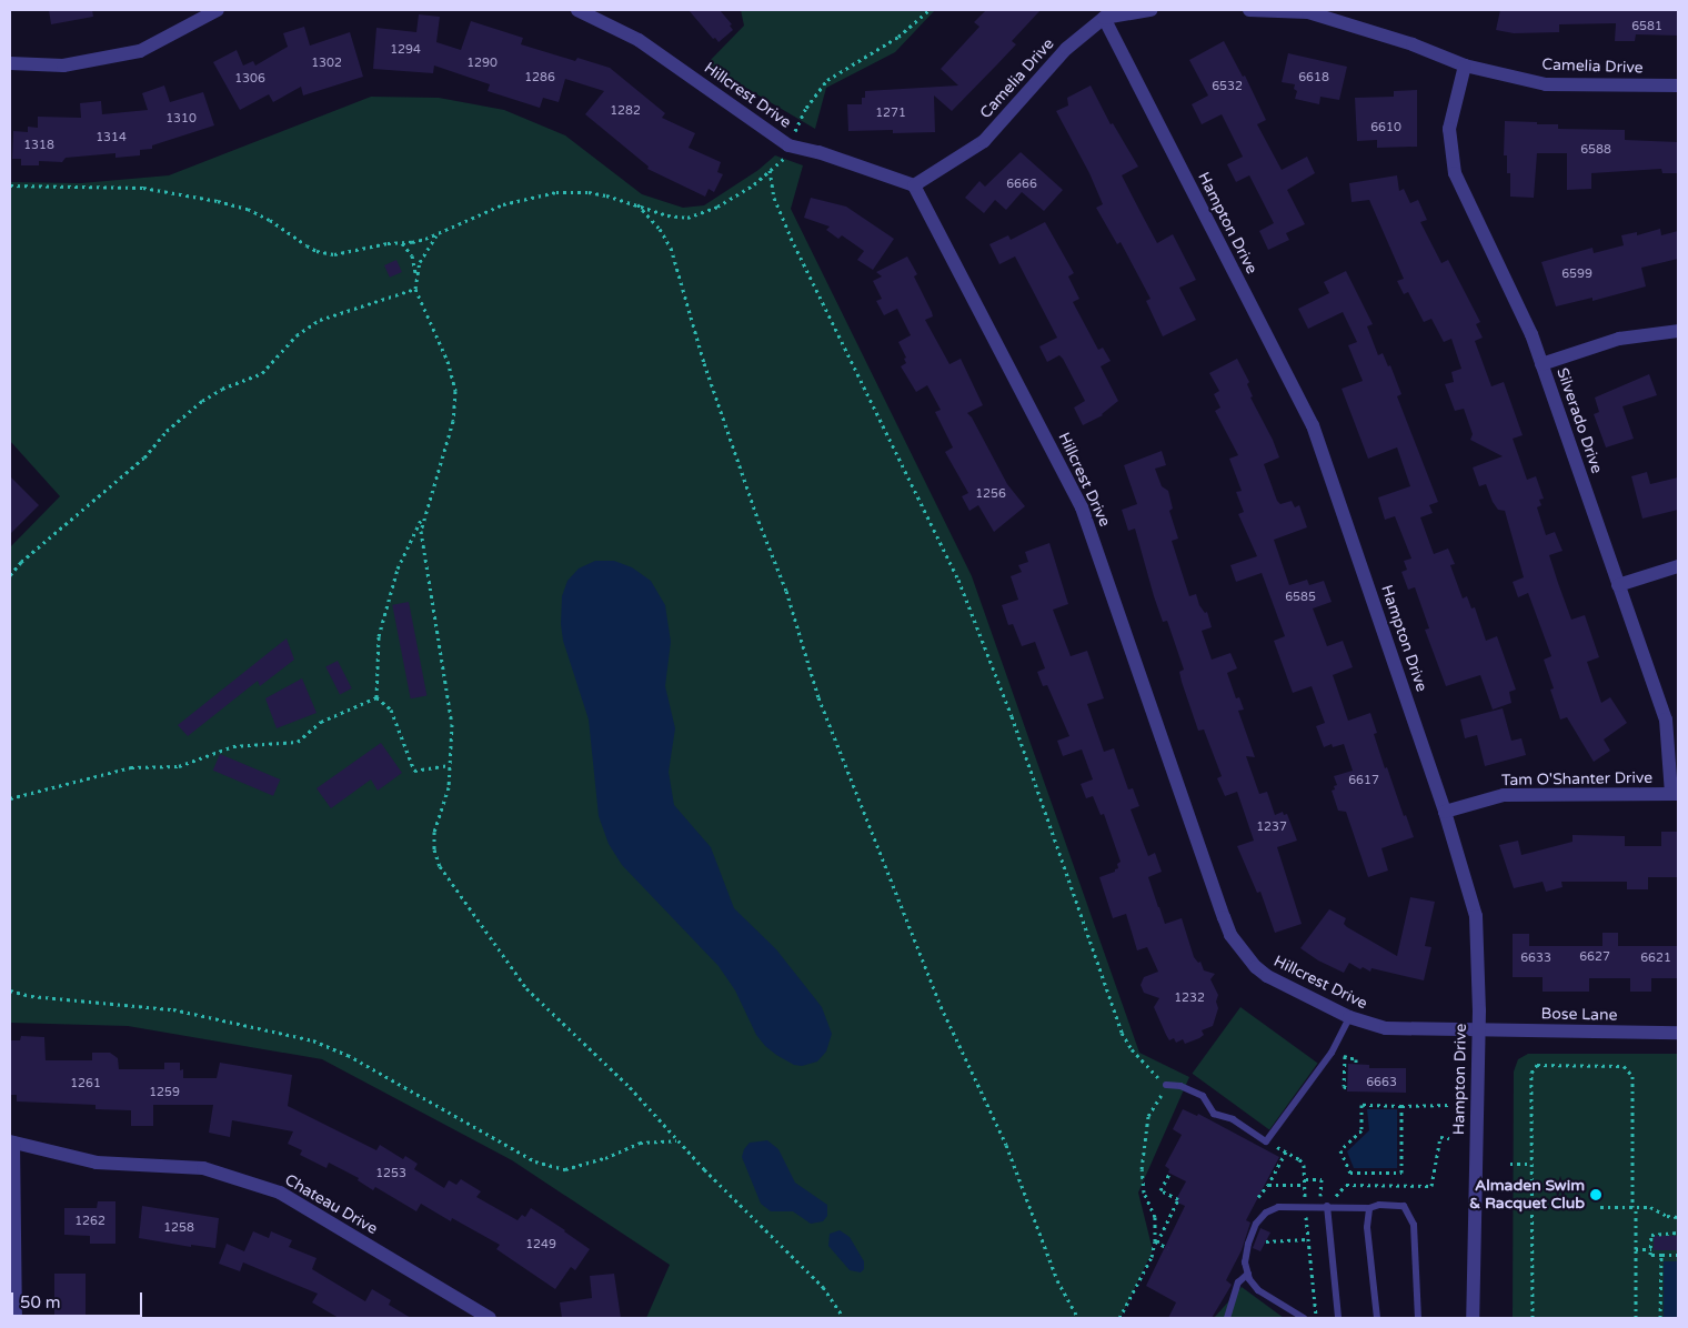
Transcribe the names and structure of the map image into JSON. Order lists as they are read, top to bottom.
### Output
{
  "streets": {
    "street": [
      "Camelia Drive",
      "Hillcrest Drive",
      "Hampton Drive",
      "Silverado Drive",
      "Tam O'Shanter Drive",
      "Bose Lane",
      "Chateau Drive"
    ]
  },
  "crossings": [
    ["Camelia Drive", "Hillcrest Drive"],
    ["Camelia Drive", "Hampton Drive"],
    ["Camelia Drive", "Silverado Drive"],
    ["Hillcrest Drive", "Hampton Drive"],
    ["Hillcrest Drive", "Bose Lane"],
    ["Hampton Drive", "Tam O'Shanter Drive"],
    ["Hampton Drive", "Bose Lane"],
    ["Silverado Drive", "Tam O'Shanter Drive"]
  ],
  "places": ["Almaden Swim & Racquet Club"],
  "house_numbers": [
    "6581",
    "1294",
    "1302",
    "1290",
    "1286",
    "6618",
    "1306",
    "6532",
    "1282",
    "1271",
    "1310",
    "6610",
    "1314",
    "1318",
    "6588",
    "6666",
    "6599",
    "1256",
    "6585",
    "6617",
    "1237",
    "6627",
    "6633",
    "6621",
    "1232",
    "6663",
    "1261",
    "1259",
    "1253",
    "1262",
    "1258",
    "1249"
  ],
  "scale_bar": "50 m"
}
